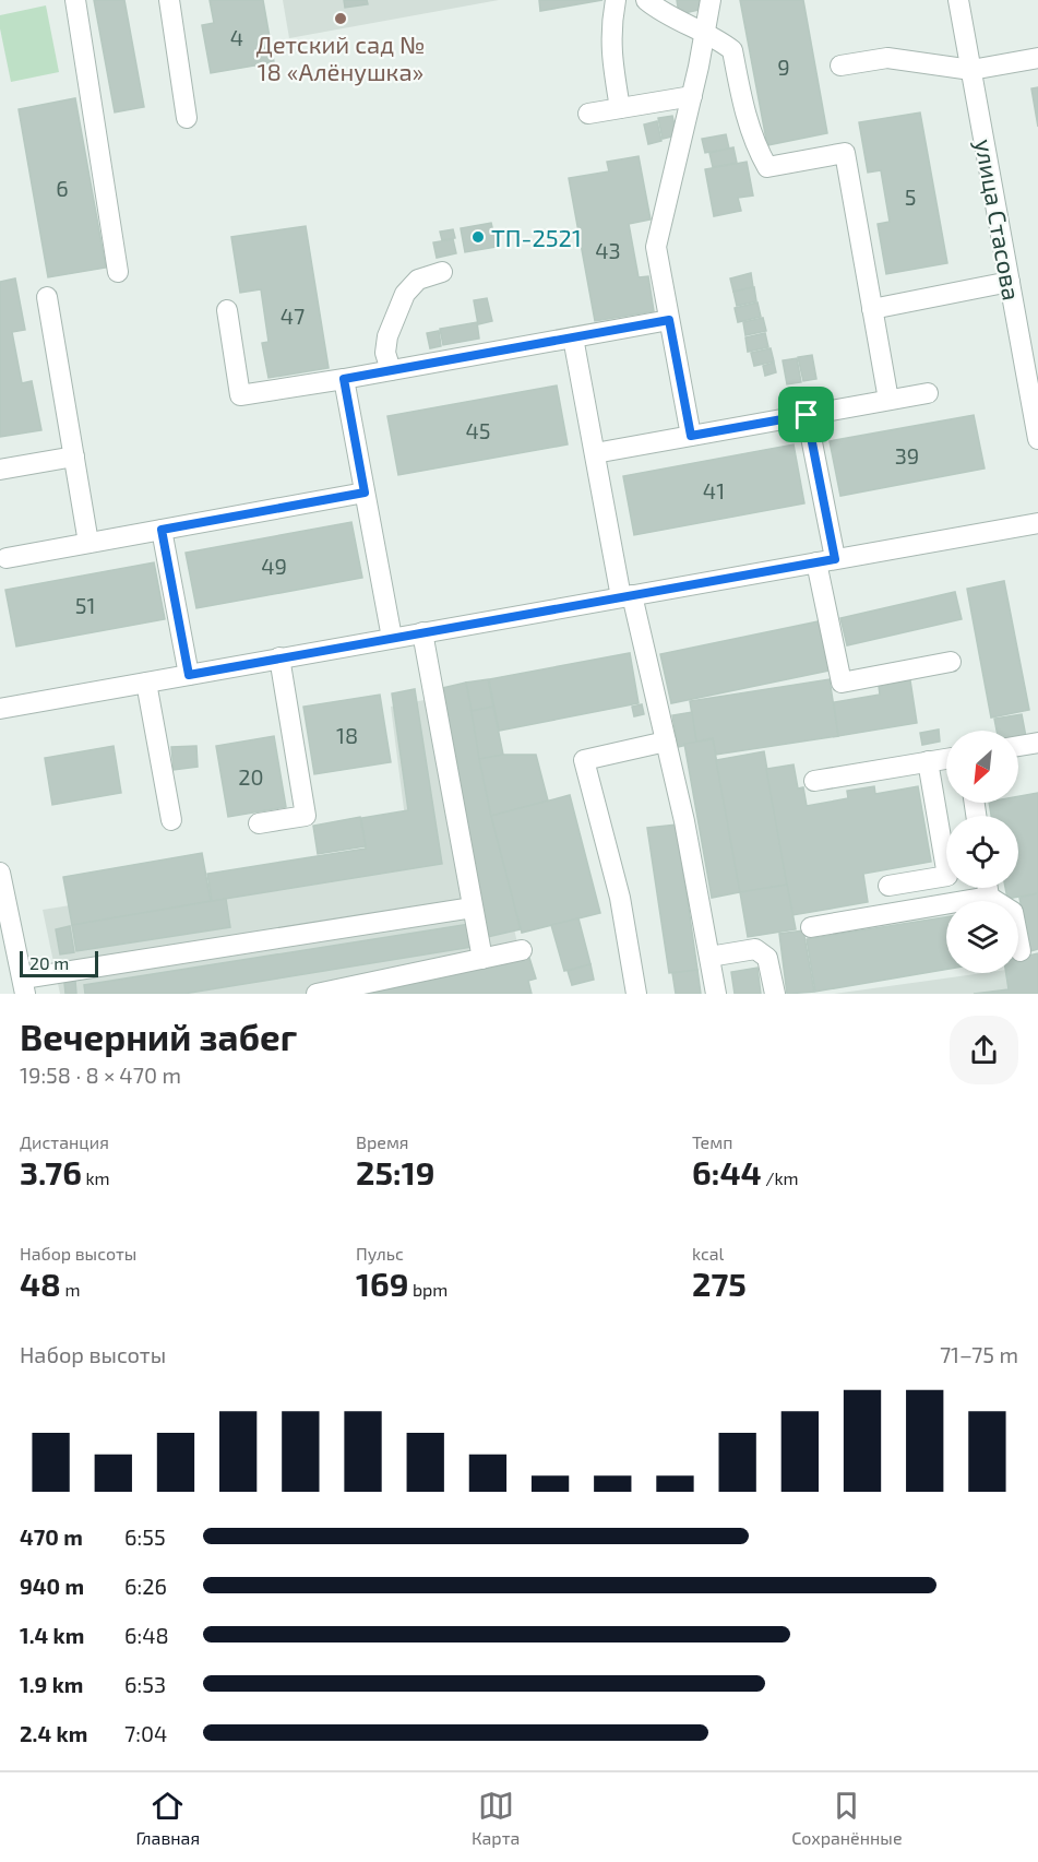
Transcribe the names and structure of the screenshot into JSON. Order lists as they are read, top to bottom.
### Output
{
  "streets": {
    "street": ["улица Стасова"]
  },
  "places": ["Детский сад № 18 «Алёнушка»", "ТП-2521"],
  "house_numbers": [
    "4",
    "9",
    "6",
    "5",
    "43",
    "47",
    "45",
    "39",
    "41",
    "49",
    "51",
    "18",
    "20"
  ],
  "scale_bar": "20 m",
  "north": "bottom left",
  "page": {
    "scale": "20 m",
    "heading": ["Вечерний забег", "19:58 · 8 × 470 m"],
    "stats": [
      ["Дистанция", "3.76 km"],
      ["Время", "25:19"],
      ["Темп", "6:44 /km"],
      ["Набор высоты", "48 m"],
      ["Пульс", "169 bpm"],
      ["kcal", "275"]
    ],
    "chart": ["Набор высоты", "71–75 m"],
    "list": [
      {
        "name": "470 m",
        "note": "6:55"
      },
      {
        "name": "940 m",
        "note": "6:26"
      },
      {
        "name": "1.4 km",
        "note": "6:48"
      },
      {
        "name": "1.9 km",
        "note": "6:53"
      },
      {
        "name": "2.4 km",
        "note": "7:04"
      }
    ],
    "tabs": ["Главная", "Карта", "Сохранённые"]
  }
}
